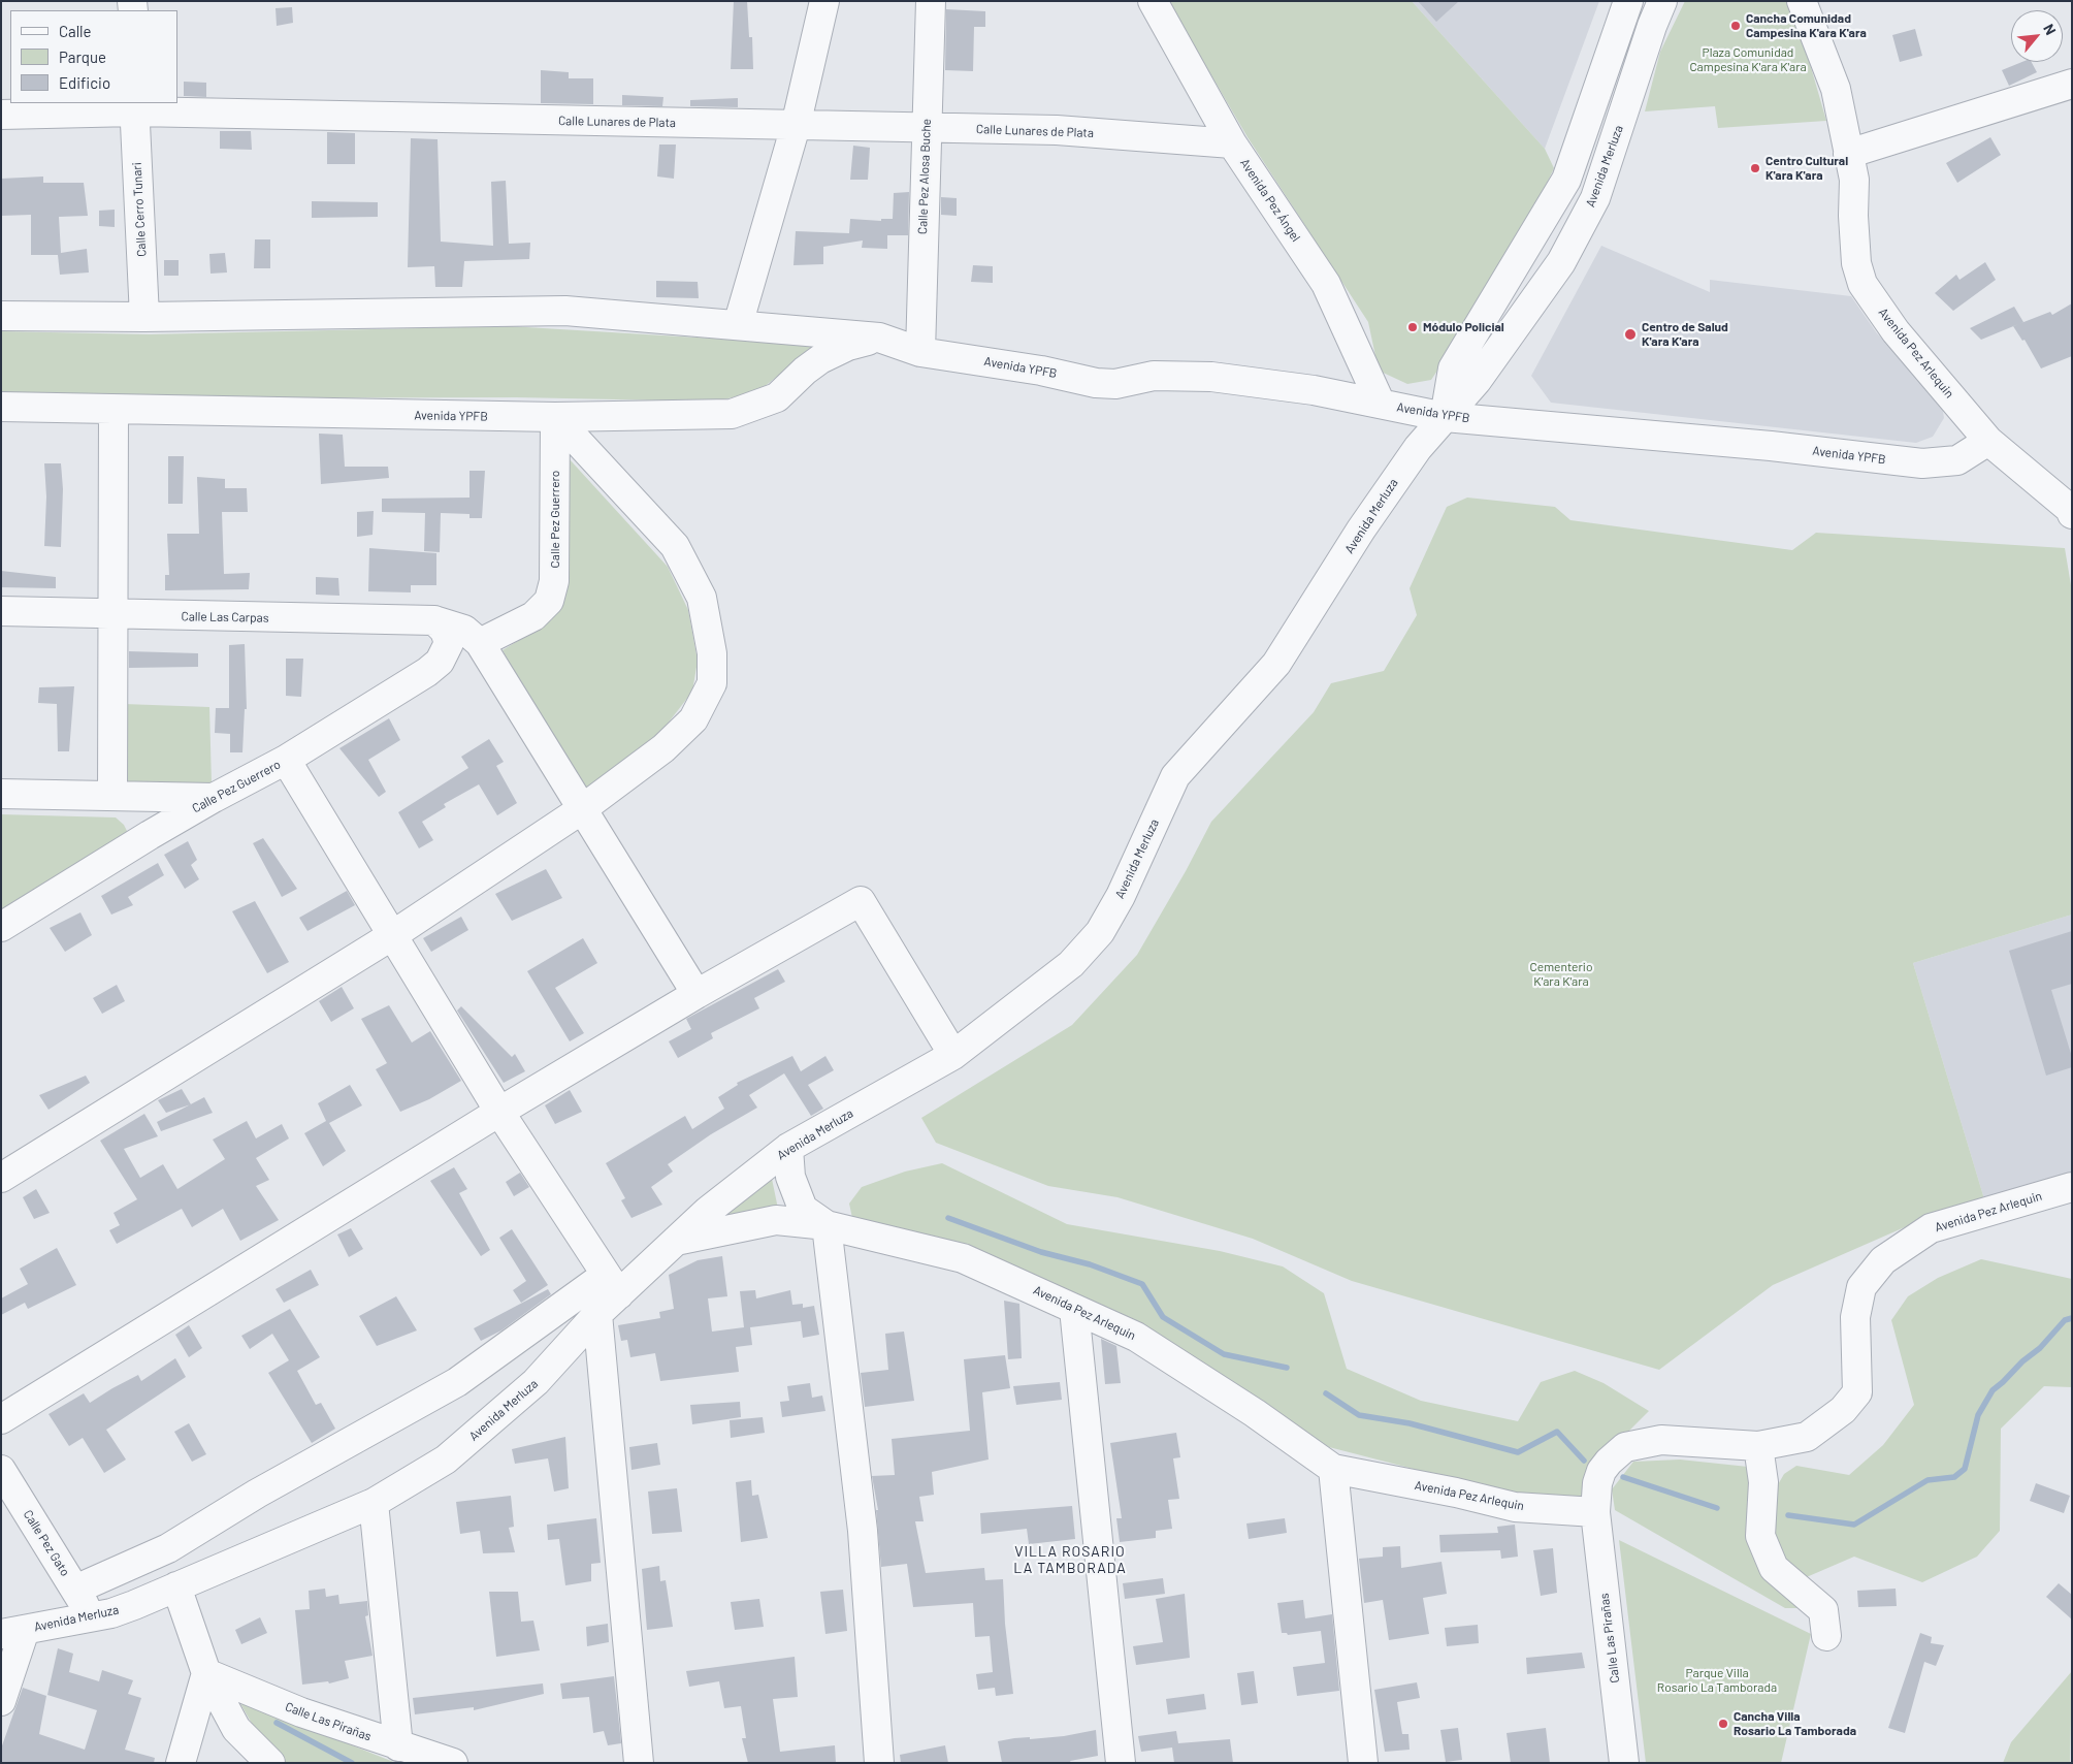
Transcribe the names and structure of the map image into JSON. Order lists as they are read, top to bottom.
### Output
{
  "streets": {
    "street": [
      "Calle Lunares de Plata",
      "Avenida Merluza",
      "Calle Pez Alosa Buche",
      "Avenida Pez Ángel",
      "Calle Cerro Tunari",
      "Avenida Pez Arlequin",
      "Avenida YPFB",
      "Calle Pez Guerrero",
      "Calle Las Carpas",
      "Calle Pez Gato",
      "Calle Las Pirañas"
    ]
  },
  "crossings": [
    ["Calle Lunares de Plata", "Calle Pez Alosa Buche"],
    ["Calle Lunares de Plata", "Avenida Pez Ángel"],
    ["Calle Lunares de Plata", "Calle Cerro Tunari"],
    ["Avenida Merluza", "Avenida Pez Arlequin"],
    ["Avenida Merluza", "Avenida YPFB"],
    ["Avenida Merluza", "Calle Pez Gato"],
    ["Calle Pez Alosa Buche", "Avenida YPFB"],
    ["Avenida Pez Ángel", "Avenida YPFB"],
    ["Calle Cerro Tunari", "Avenida YPFB"],
    ["Avenida Pez Arlequin", "Avenida YPFB"],
    ["Avenida Pez Arlequin", "Calle Las Pirañas"],
    ["Avenida YPFB", "Calle Pez Guerrero"],
    ["Calle Pez Guerrero", "Calle Las Carpas"]
  ],
  "districts": ["VILLA ROSARIO LA TAMBORADA"],
  "parks": ["Plaza Comunidad Campesina K'ara K'ara", "Cementerio K'ara K'ara", "Parque Villa Rosario La Tamborada"],
  "places": [
    "Cancha Comunidad Campesina K'ara K'ara",
    "Centro Cultural K'ara K'ara",
    "Módulo Policial",
    "Centro de Salud K'ara K'ara",
    "Cancha Villa Rosario La Tamborada"
  ],
  "legend": ["Calle", "Parque", "Edificio"],
  "north": "top right"
}
